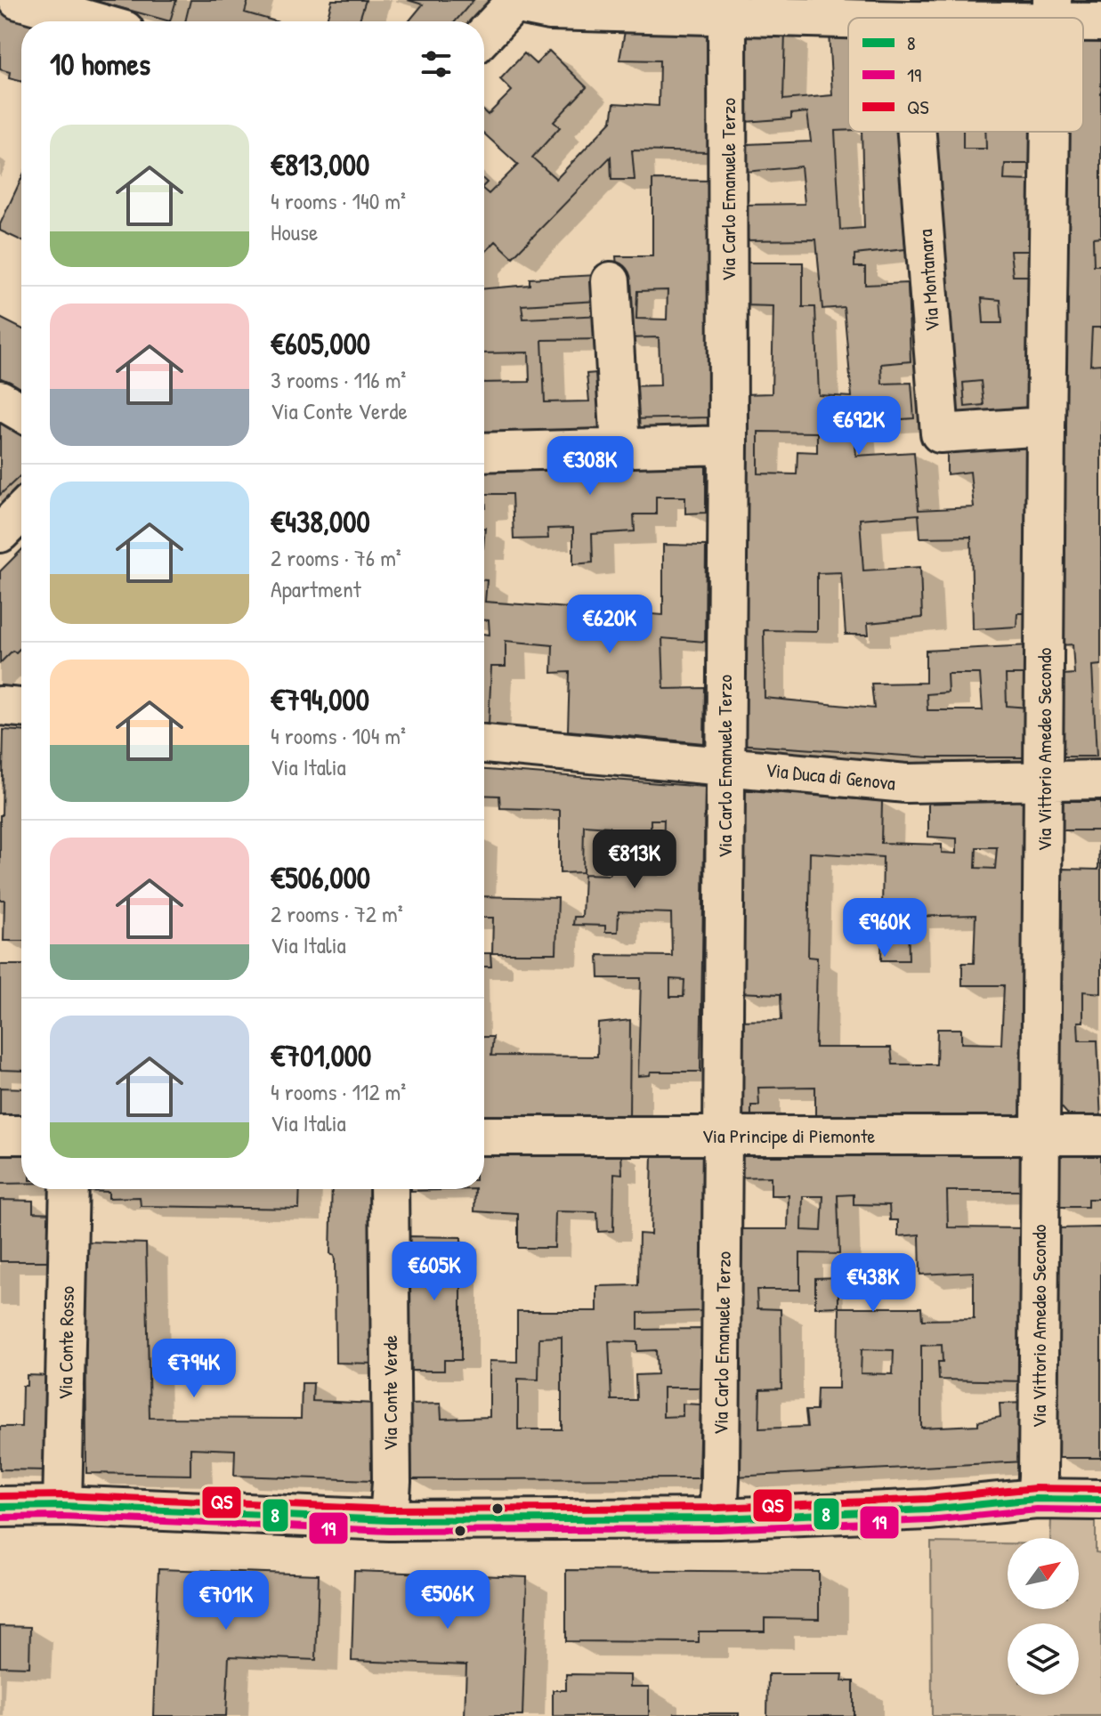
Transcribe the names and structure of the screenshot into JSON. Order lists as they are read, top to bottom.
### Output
{
  "streets": {
    "street": [
      "Via Carlo Emanuele Terzo",
      "Via Montanara",
      "Via Vittorio Amedeo Secondo",
      "Via Duca di Genova",
      "Via Principe di Piemonte",
      "Via Conte Rosso",
      "Via Conte Verde"
    ]
  },
  "crossings": [
    ["Via Carlo Emanuele Terzo", "Via Duca di Genova"],
    ["Via Carlo Emanuele Terzo", "Via Principe di Piemonte"],
    ["Via Montanara", "Via Vittorio Amedeo Secondo"],
    ["Via Vittorio Amedeo Secondo", "Via Duca di Genova"],
    ["Via Vittorio Amedeo Secondo", "Via Principe di Piemonte"]
  ],
  "lines": ["transit line QS", "transit line 8", "transit line 19"],
  "legend": ["8", "19", "QS"],
  "north": "top right",
  "page": {
    "heading": "10 homes",
    "list": [
      {
        "name": "€813,000",
        "note": "4 rooms · 140 m² · House"
      },
      {
        "name": "€605,000",
        "note": "3 rooms · 116 m² · Via Conte Verde"
      },
      {
        "name": "€438,000",
        "note": "2 rooms · 76 m² · Apartment"
      },
      {
        "name": "€794,000",
        "note": "4 rooms · 104 m² · Via Italia"
      },
      {
        "name": "€506,000",
        "note": "2 rooms · 72 m² · Via Italia"
      },
      {
        "name": "€701,000",
        "note": "4 rooms · 112 m² · Via Italia"
      }
    ],
    "price": [
      "€692K",
      "€308K",
      "€620K",
      "€813K",
      "€960K",
      "€605K",
      "€438K",
      "€794K",
      "€506K",
      "€701K"
    ]
  }
}
